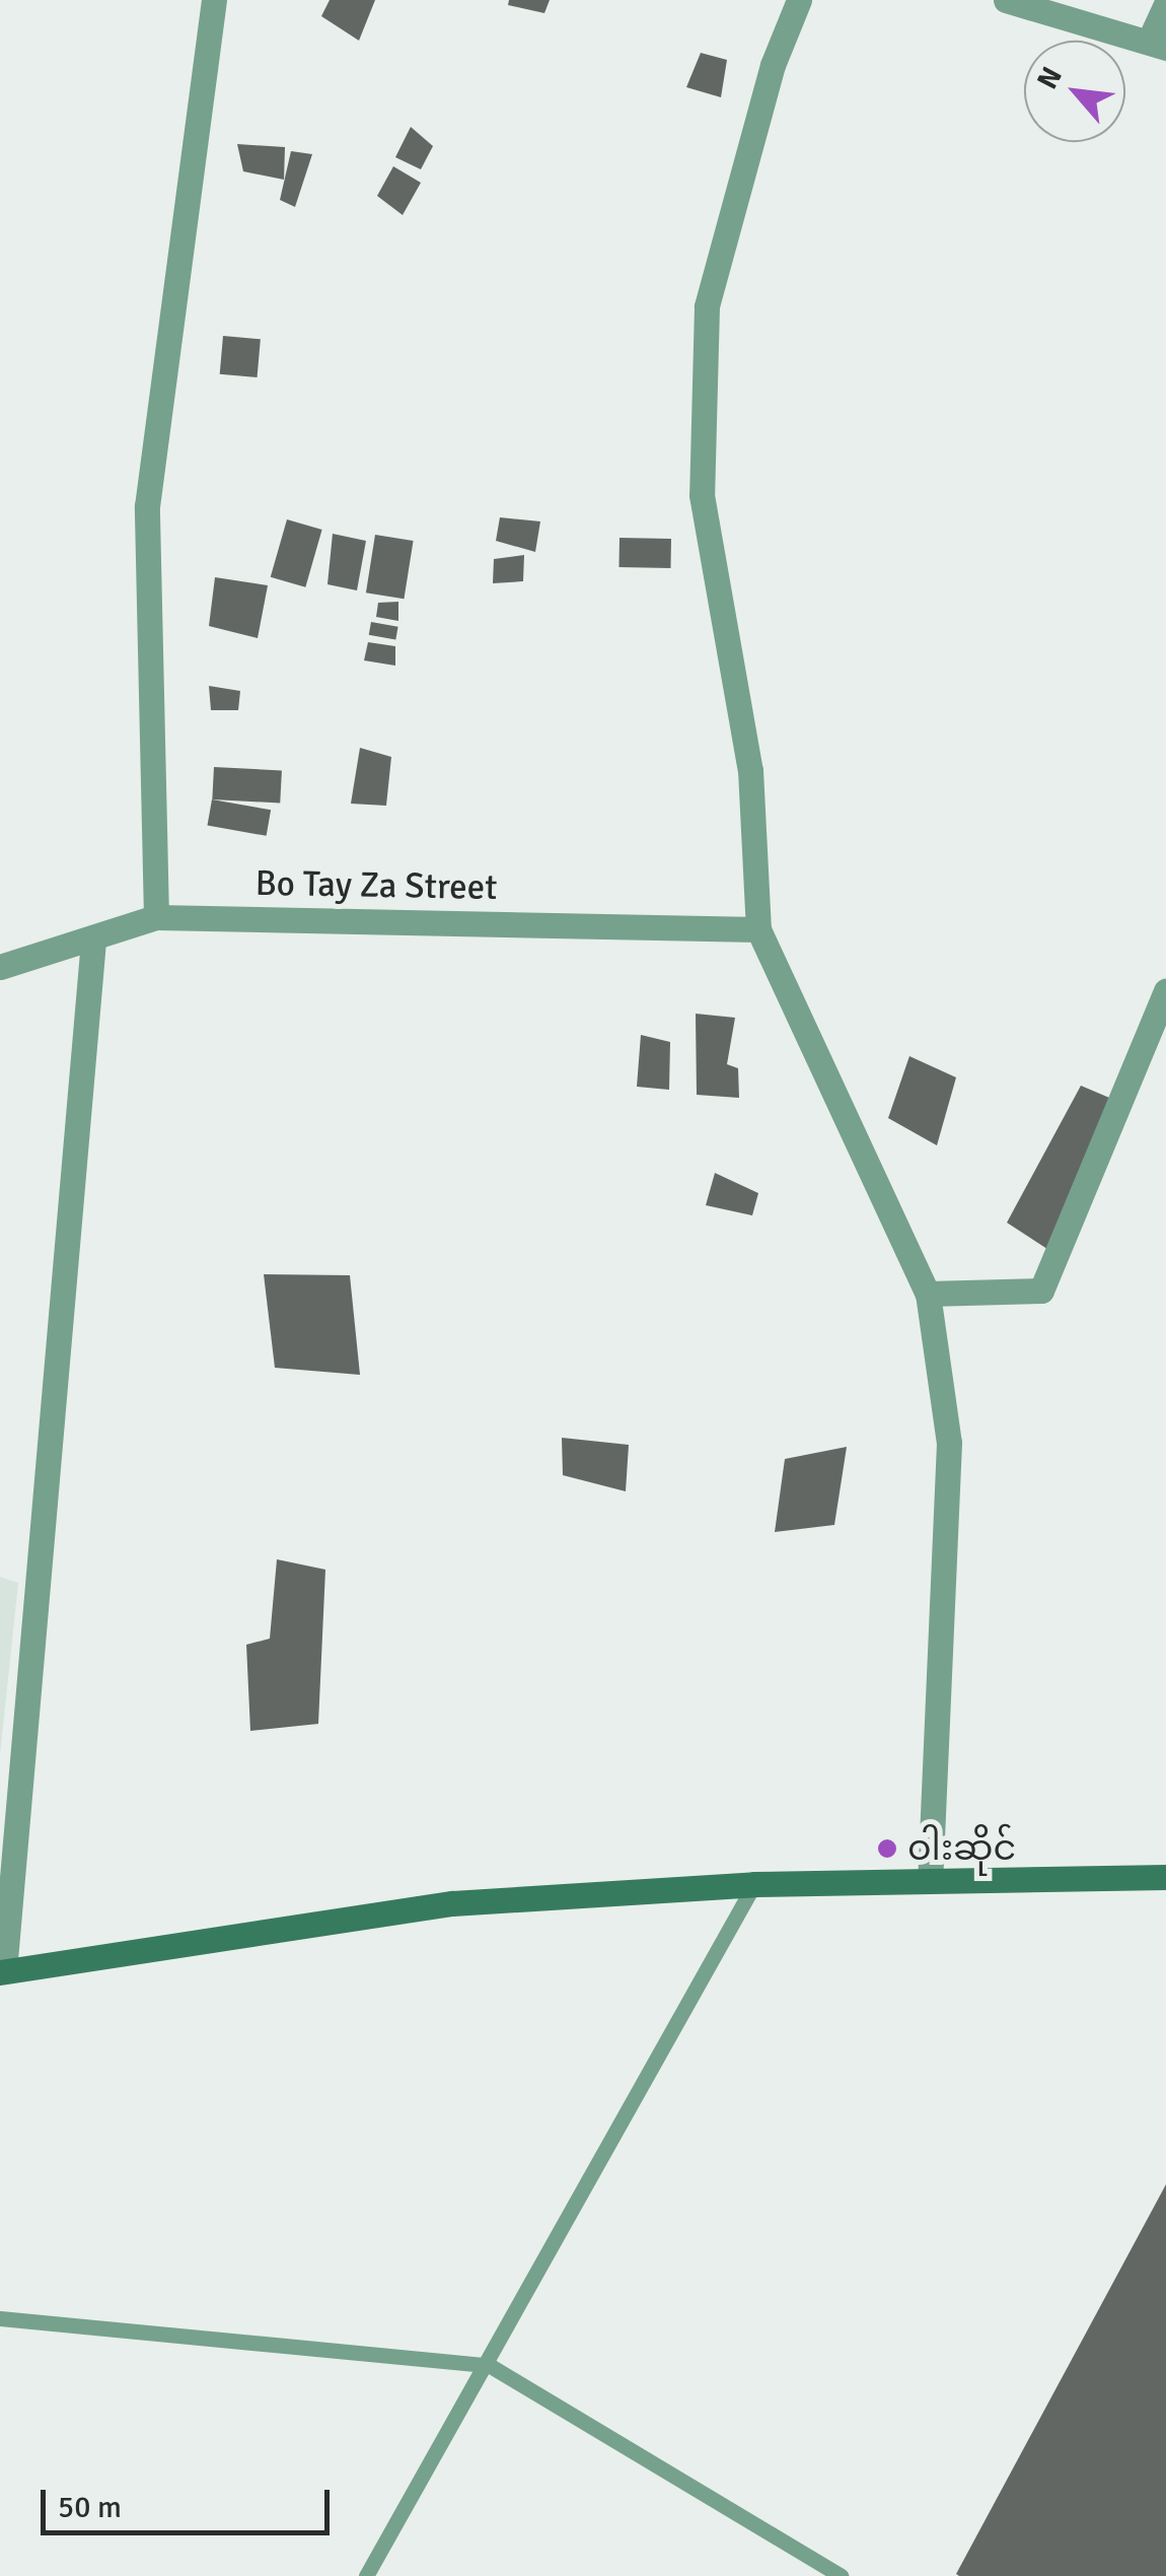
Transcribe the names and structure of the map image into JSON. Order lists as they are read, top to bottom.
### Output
{
  "streets": {
    "street": ["Bo Tay Za Street"]
  },
  "places": ["ဝါးဆိုင်"],
  "scale_bar": "50 m",
  "north": "top left"
}
